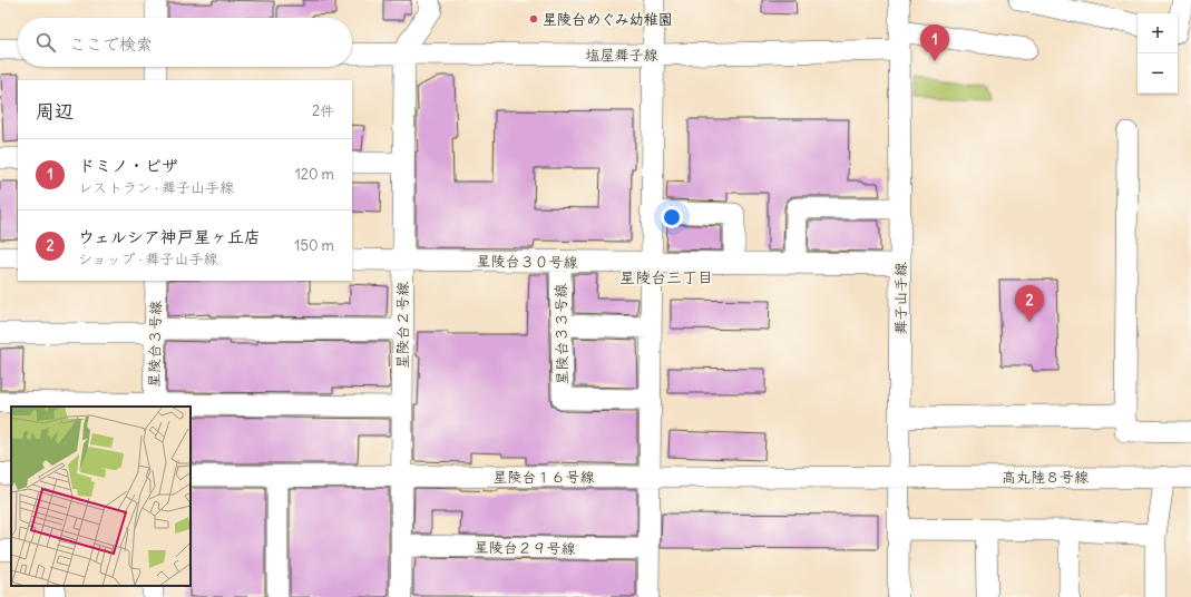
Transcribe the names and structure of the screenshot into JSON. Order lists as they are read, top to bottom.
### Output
{
  "streets": {
    "street": [
      "塩屋舞子線",
      "星陵台３０号線",
      "舞子山手線",
      "星陵台２号線",
      "星陵台３３号線",
      "星陵台３号線",
      "星陵台１６号線",
      "高丸陸８号線",
      "星陵台２９号線"
    ]
  },
  "crossings": [
    ["塩屋舞子線", "舞子山手線"],
    ["塩屋舞子線", "星陵台２号線"],
    ["星陵台３０号線", "舞子山手線"],
    ["星陵台３０号線", "星陵台２号線"],
    ["星陵台３０号線", "星陵台３３号線"],
    ["舞子山手線", "星陵台１６号線"],
    ["舞子山手線", "高丸陸８号線"],
    ["星陵台２号線", "星陵台１６号線"],
    ["星陵台２号線", "星陵台２９号線"],
    ["星陵台１６号線", "高丸陸８号線"]
  ],
  "districts": ["星陵台三丁目"],
  "places": ["星陵台めぐみ幼稚園"],
  "page": {
    "map_buttons": ["+", "−"],
    "search": "ここで検索",
    "pins": ["1", "2"],
    "heading": ["周辺", "2件"],
    "list": [
      {
        "mark": "1",
        "name": "ドミノ・ピザ",
        "note": "レストラン · 舞子山手線",
        "value": "120 m"
      },
      {
        "mark": "2",
        "name": "ウェルシア神戸星ヶ丘店",
        "note": "ショップ · 舞子山手線",
        "value": "150 m"
      }
    ]
  }
}
